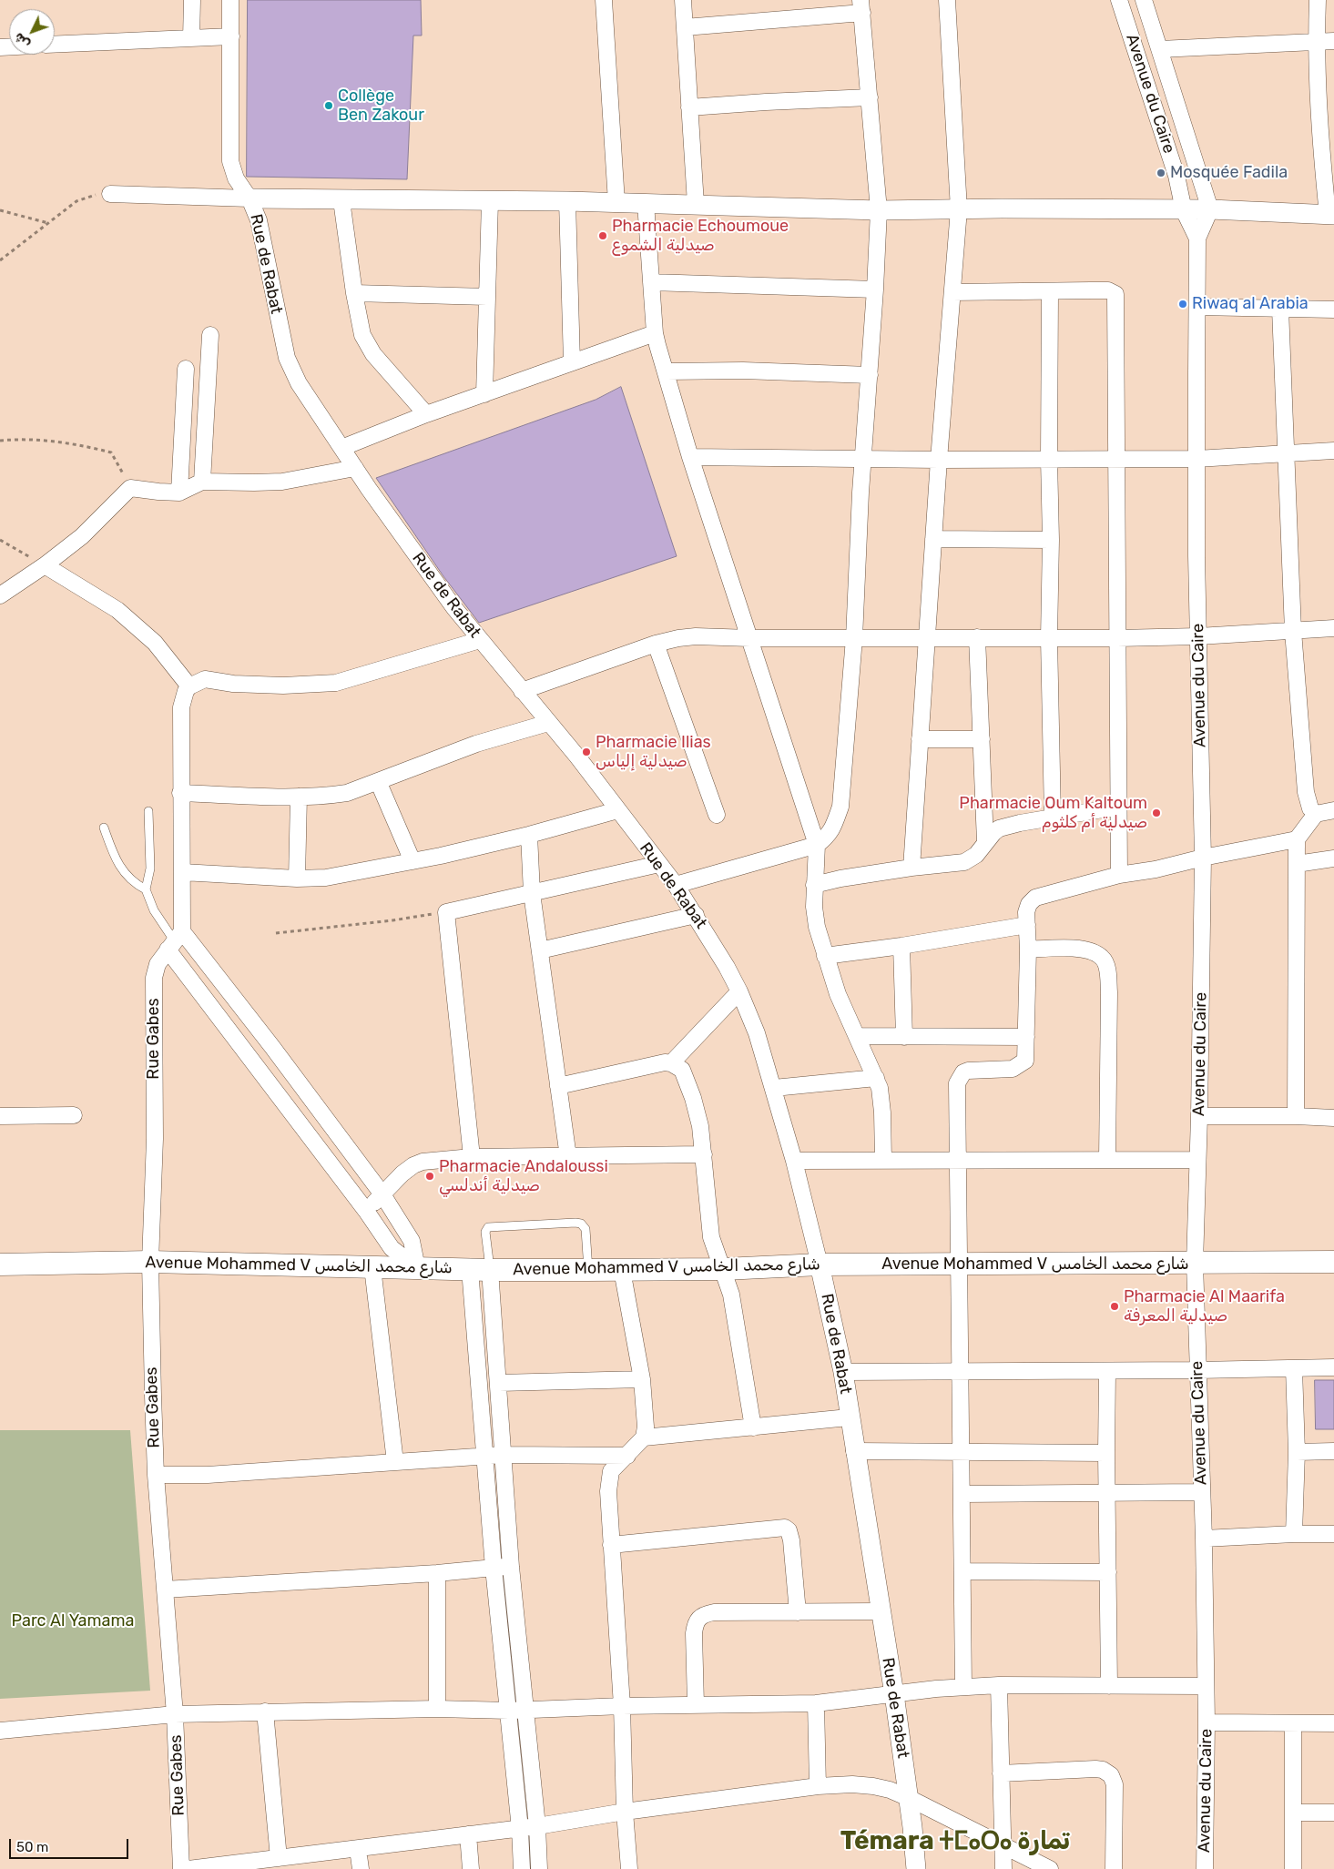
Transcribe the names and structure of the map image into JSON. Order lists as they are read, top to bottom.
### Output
{
  "streets": {
    "main road": ["Avenue Mohammed V شارع محمد الخامس"],
    "street": ["Avenue du Caire", "Rue de Rabat", "Rue Gabes"]
  },
  "crossings": [
    ["Avenue du Caire", "Avenue Mohammed V شارع محمد الخامس"],
    ["Rue de Rabat", "Avenue Mohammed V شارع محمد الخامس"],
    ["Rue Gabes", "Avenue Mohammed V شارع محمد الخامس"]
  ],
  "districts": ["Témara ⵜⵎⴰⵔⴰ تمارة"],
  "parks": ["Parc Al Yamama"],
  "places": [
    "Collège Ben Zakour",
    "Mosquée Fadila",
    "Pharmacie Echoumoue صيدلية الشموع",
    "Riwaq al Arabia",
    "Pharmacie Ilias صيدلية إلياس",
    "Pharmacie Oum Kaltoum صيدلية أم كلثوم",
    "Pharmacie Andaloussi صيدلية أندلسي",
    "Pharmacie Al Maarifa صيدلية المعرفة"
  ],
  "scale_bar": "50 m",
  "north": "bottom left"
}
